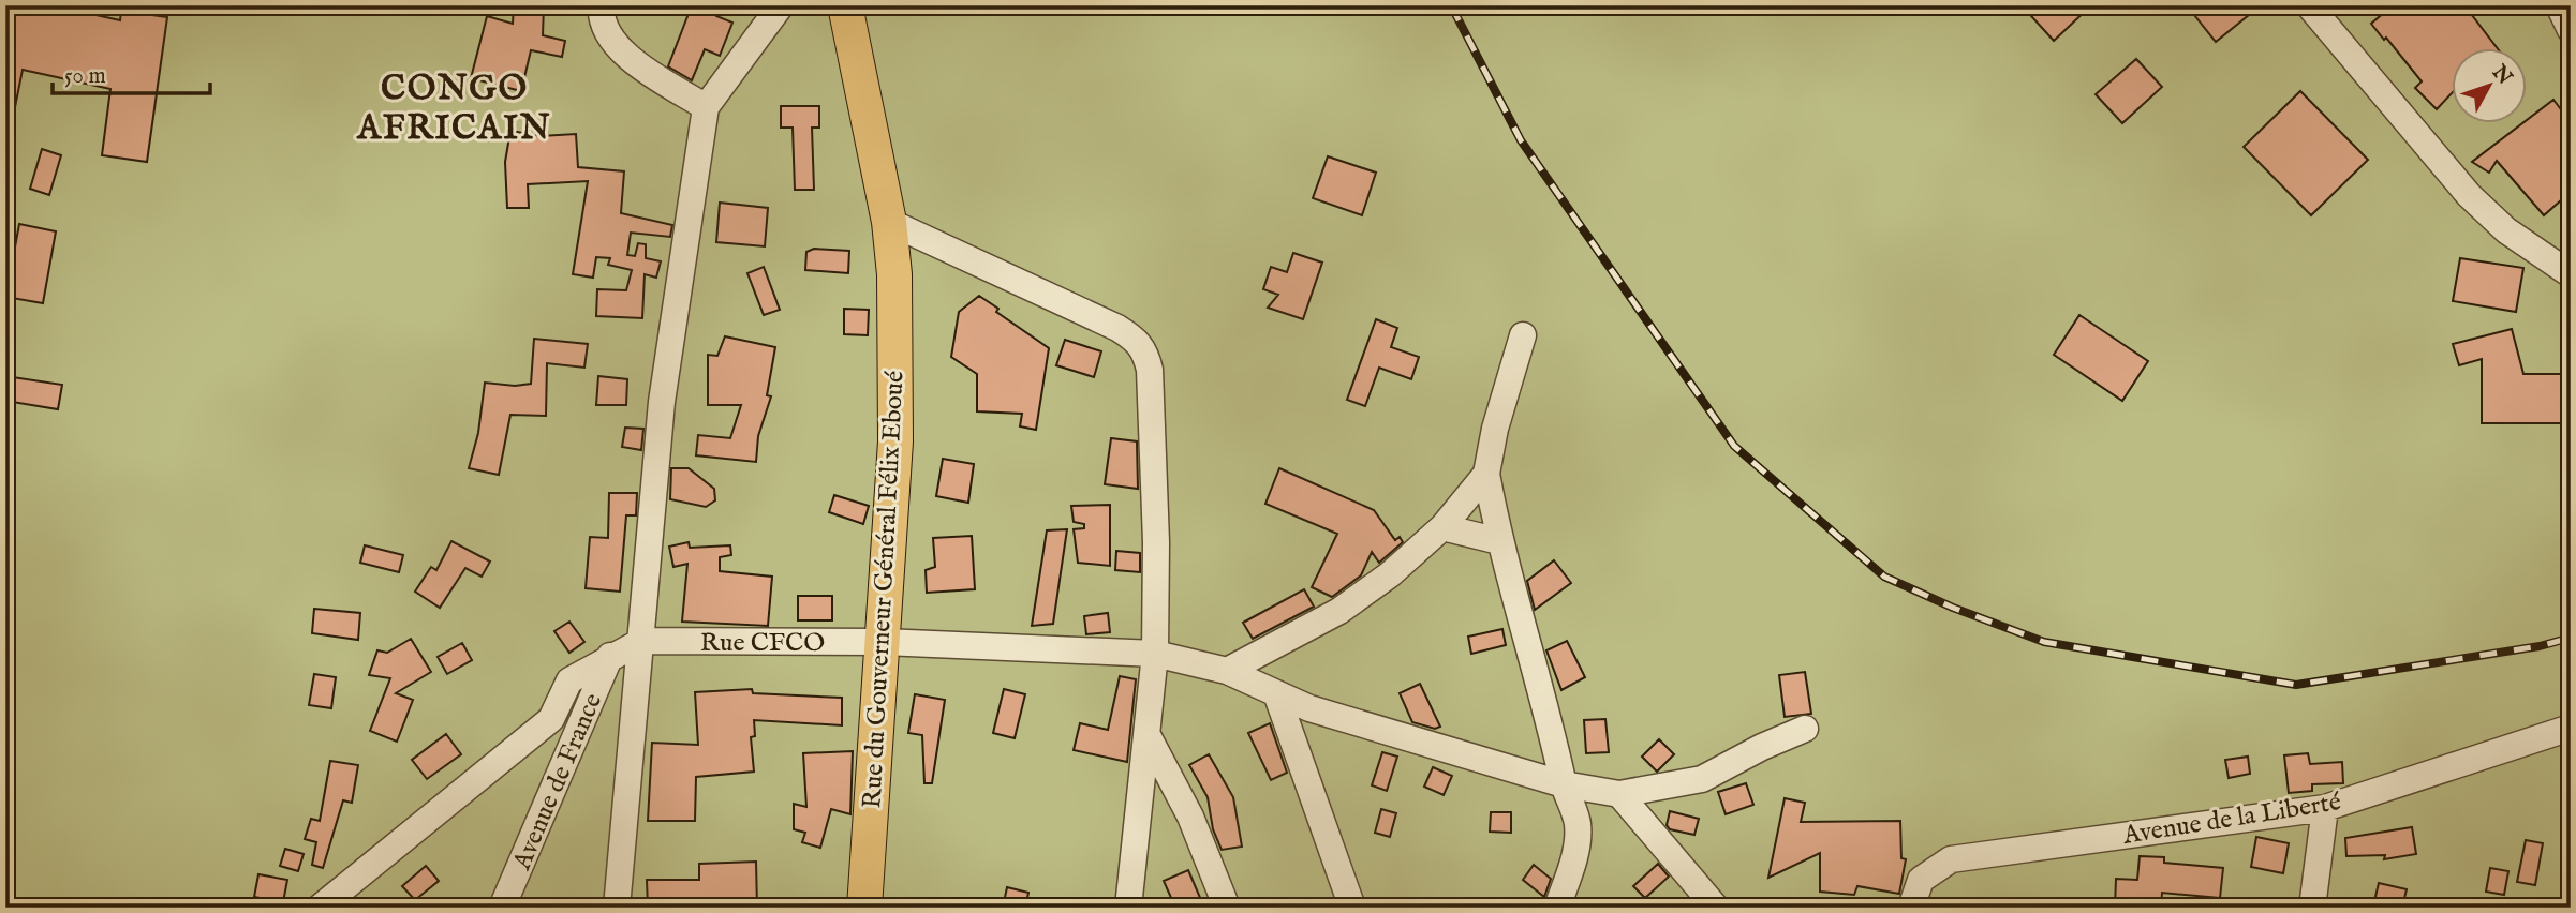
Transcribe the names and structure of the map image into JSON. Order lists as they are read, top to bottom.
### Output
{
  "streets": {
    "main road": ["Rue du Gouverneur Général Félix Eboué"],
    "street": ["Rue CFCO", "Avenue de France", "Avenue de la Liberté"]
  },
  "crossings": [
    ["Rue du Gouverneur Général Félix Eboué", "Rue CFCO"]
  ],
  "districts": ["CONGO AFRICAIN"],
  "scale_bar": "50 m",
  "north": "top right"
}
